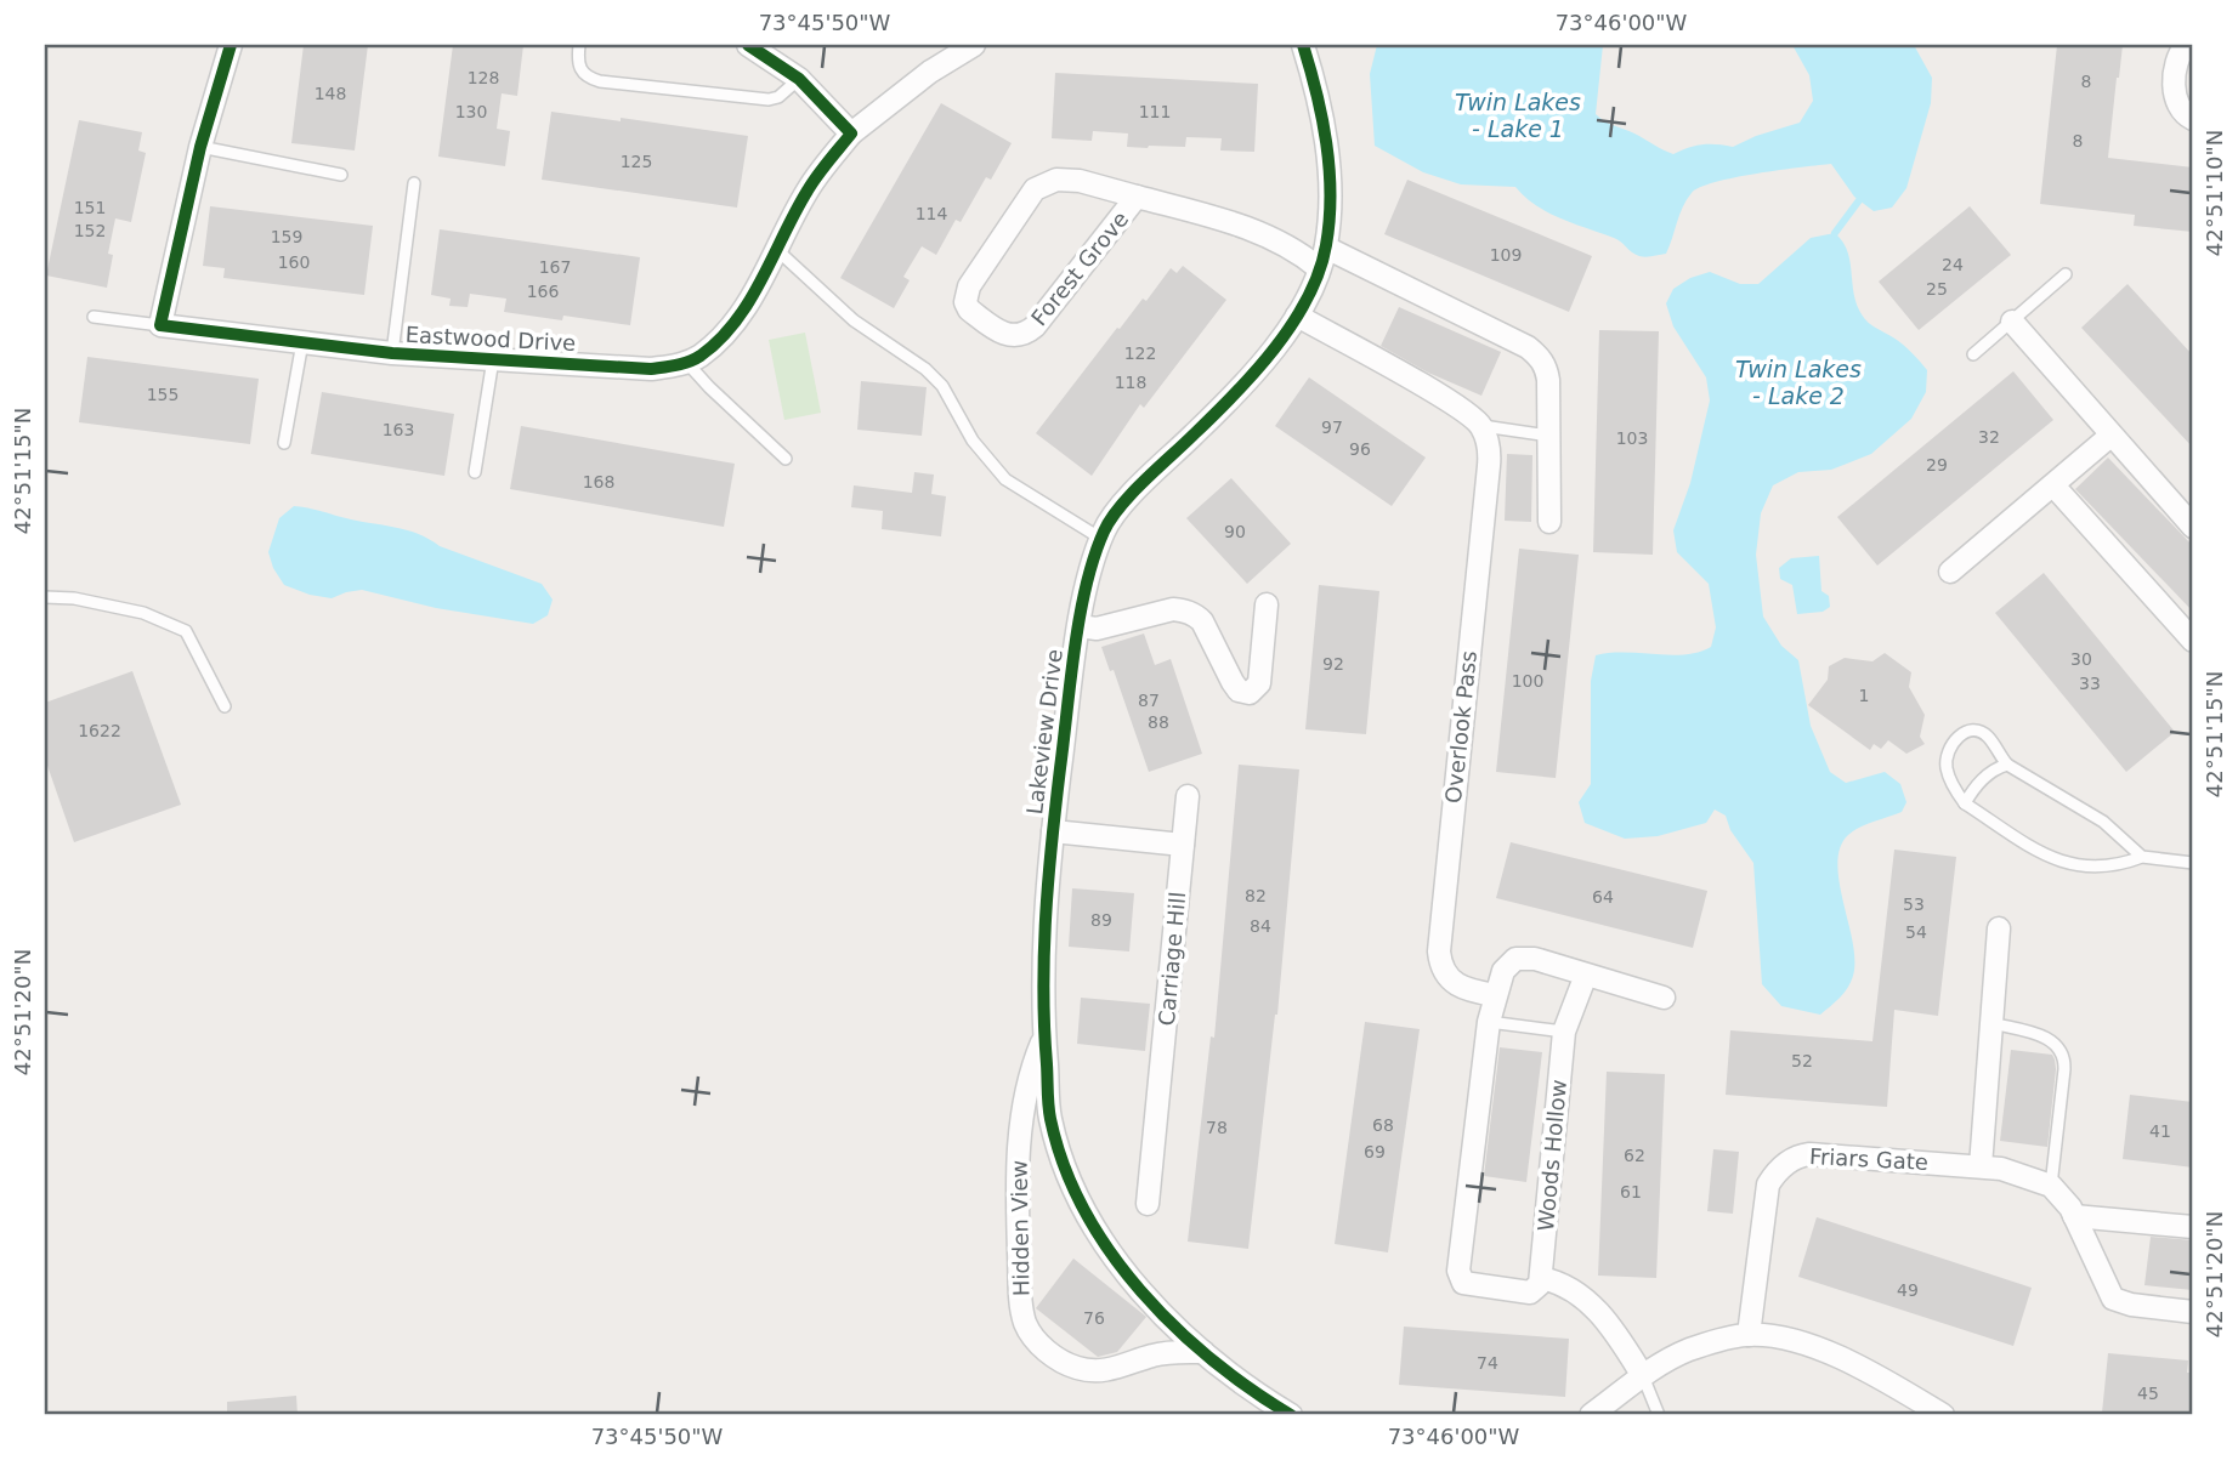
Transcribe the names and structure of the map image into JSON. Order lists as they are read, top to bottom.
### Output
{
  "streets": {
    "street": [
      "Forest Grove",
      "Eastwood Drive",
      "Overlook Pass",
      "Lakeview Drive",
      "Carriage Hill",
      "Woods Hollow",
      "Friars Gate",
      "Hidden View"
    ]
  },
  "crossings": [
    ["Forest Grove", "Lakeview Drive"],
    ["Lakeview Drive", "Hidden View"]
  ],
  "water": ["Twin Lakes - Lake 1", "Twin Lakes - Lake 2"],
  "house_numbers": [
    "128",
    "8",
    "148",
    "130",
    "111",
    "8",
    "125",
    "151",
    "114",
    "152",
    "159",
    "109",
    "160",
    "24",
    "167",
    "25",
    "166",
    "122",
    "118",
    "155",
    "97",
    "163",
    "32",
    "103",
    "96",
    "29",
    "168",
    "90",
    "30",
    "92",
    "100",
    "33",
    "1",
    "87",
    "88",
    "1622",
    "82",
    "64",
    "53",
    "89",
    "84",
    "54",
    "52",
    "68",
    "78",
    "41",
    "69",
    "62",
    "61",
    "49",
    "76",
    "74",
    "45"
  ],
  "coordinates": [
    "73°45'50\"W",
    "73°46'00\"W",
    "42°51'10\"N",
    "42°51'15\"N",
    "42°51'20\"N"
  ]
}
